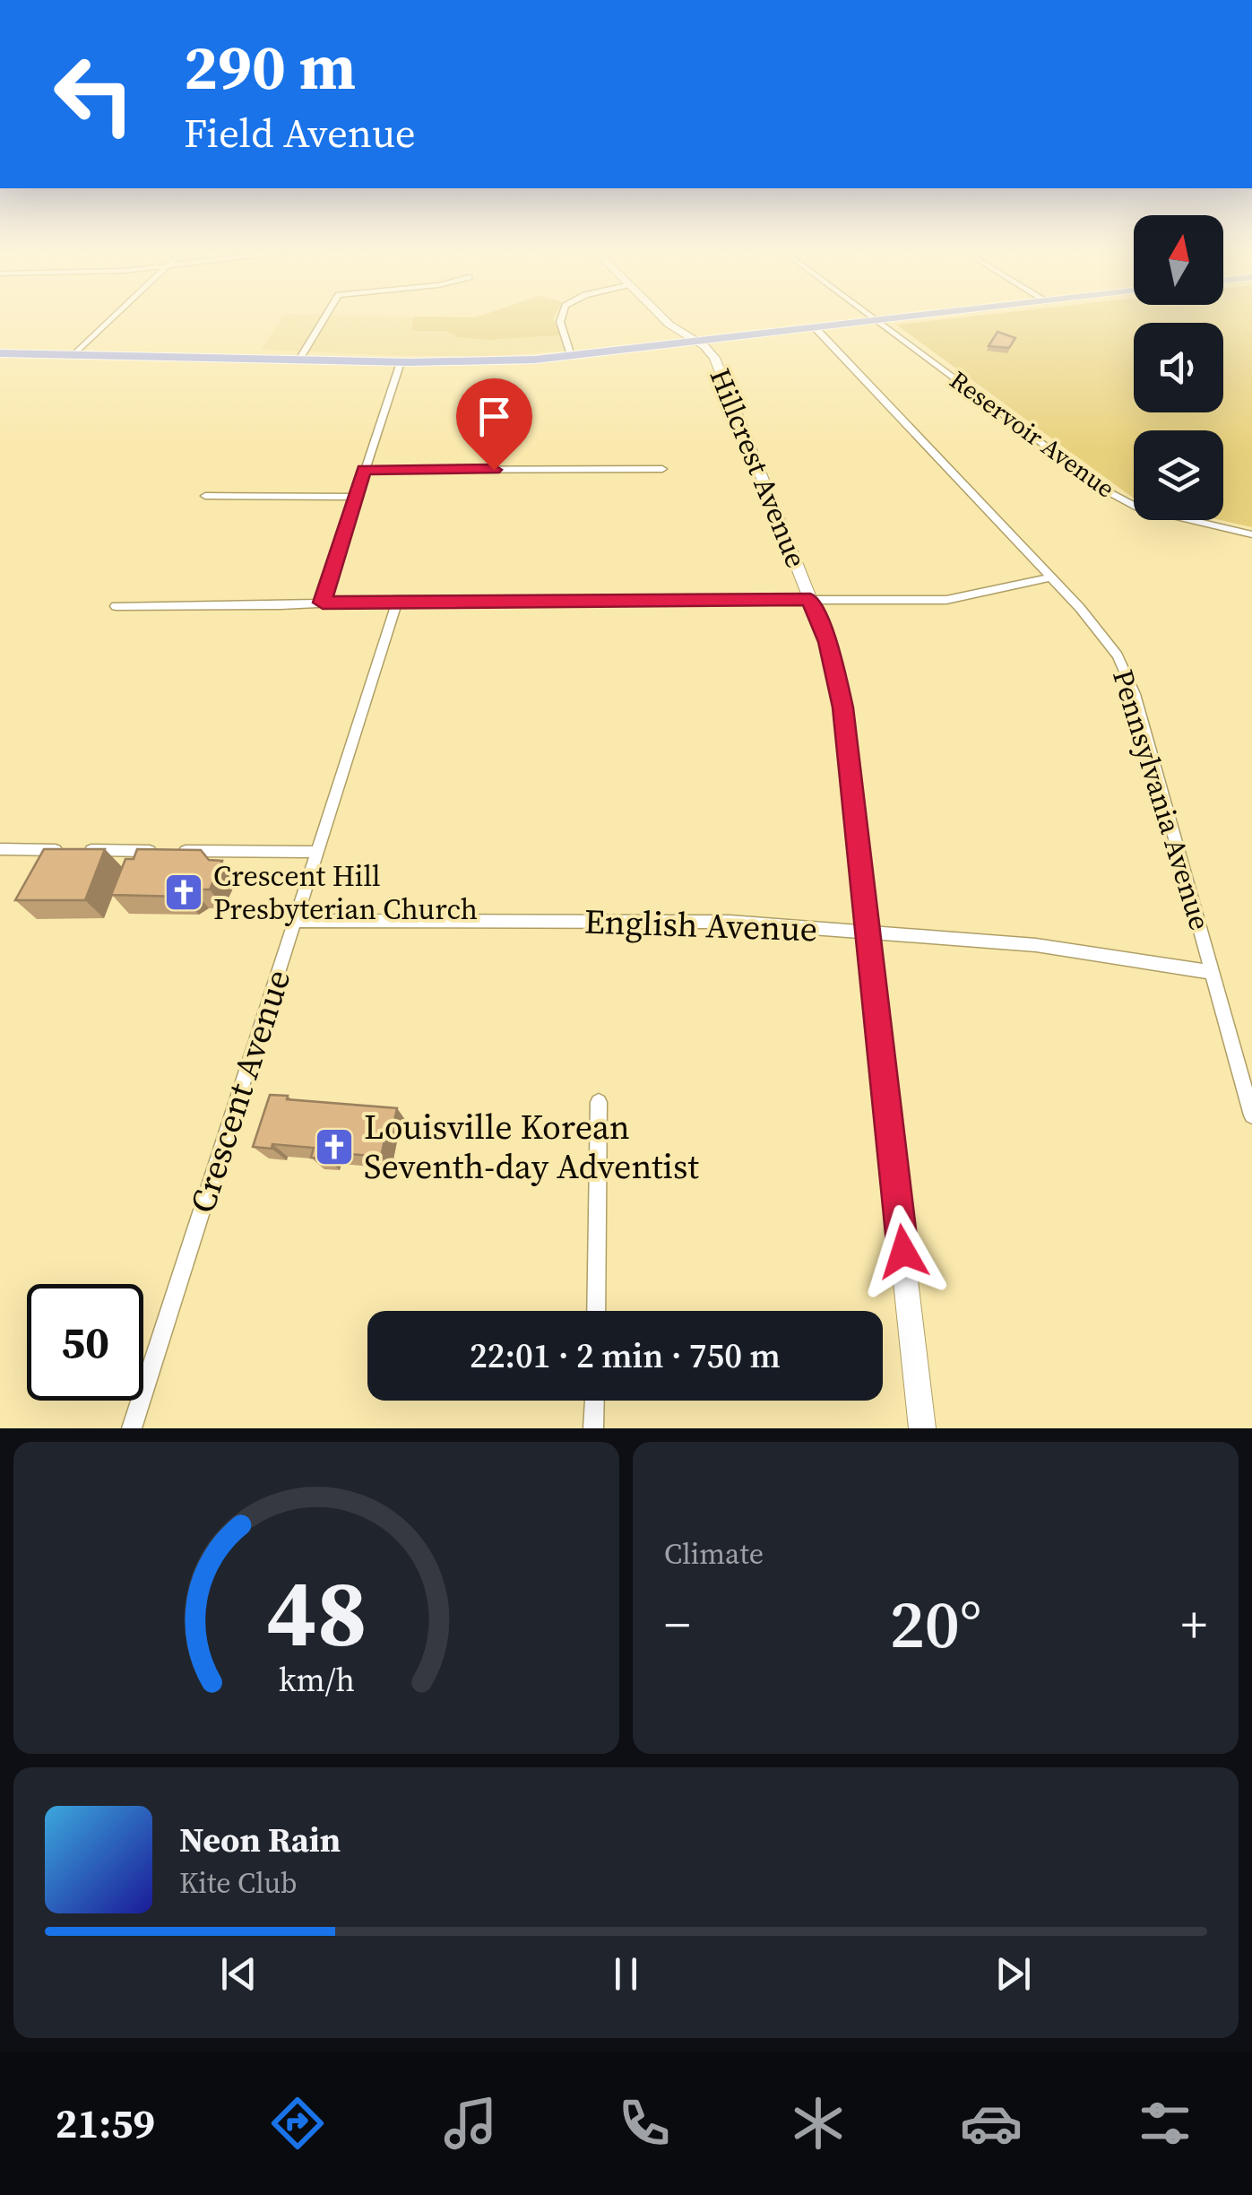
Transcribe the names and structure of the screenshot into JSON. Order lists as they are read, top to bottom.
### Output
{
  "streets": {
    "main road": ["Hillcrest Avenue"],
    "street": [
      "Reservoir Avenue",
      "Pennsylvania Avenue",
      "English Avenue",
      "Crescent Avenue"
    ]
  },
  "crossings": [
    ["Hillcrest Avenue", "English Avenue"],
    ["Pennsylvania Avenue", "English Avenue"],
    ["English Avenue", "Crescent Avenue"]
  ],
  "places": {
    "church": ["Crescent Hill Presbyterian Church", "Louisville Korean Seventh-day Adventist"]
  },
  "north": "top",
  "page": {
    "turn": ["290 m", "Field Avenue"],
    "limit": "50",
    "trip": "22:01 · 2 min · 750 m",
    "tile": "Climate",
    "heat": ["−", "20°", "+"],
    "song": ["Neon Rain", "Kite Club"],
    "tabs": "21:59",
    "gauge": ["48", "km/h"]
  }
}
